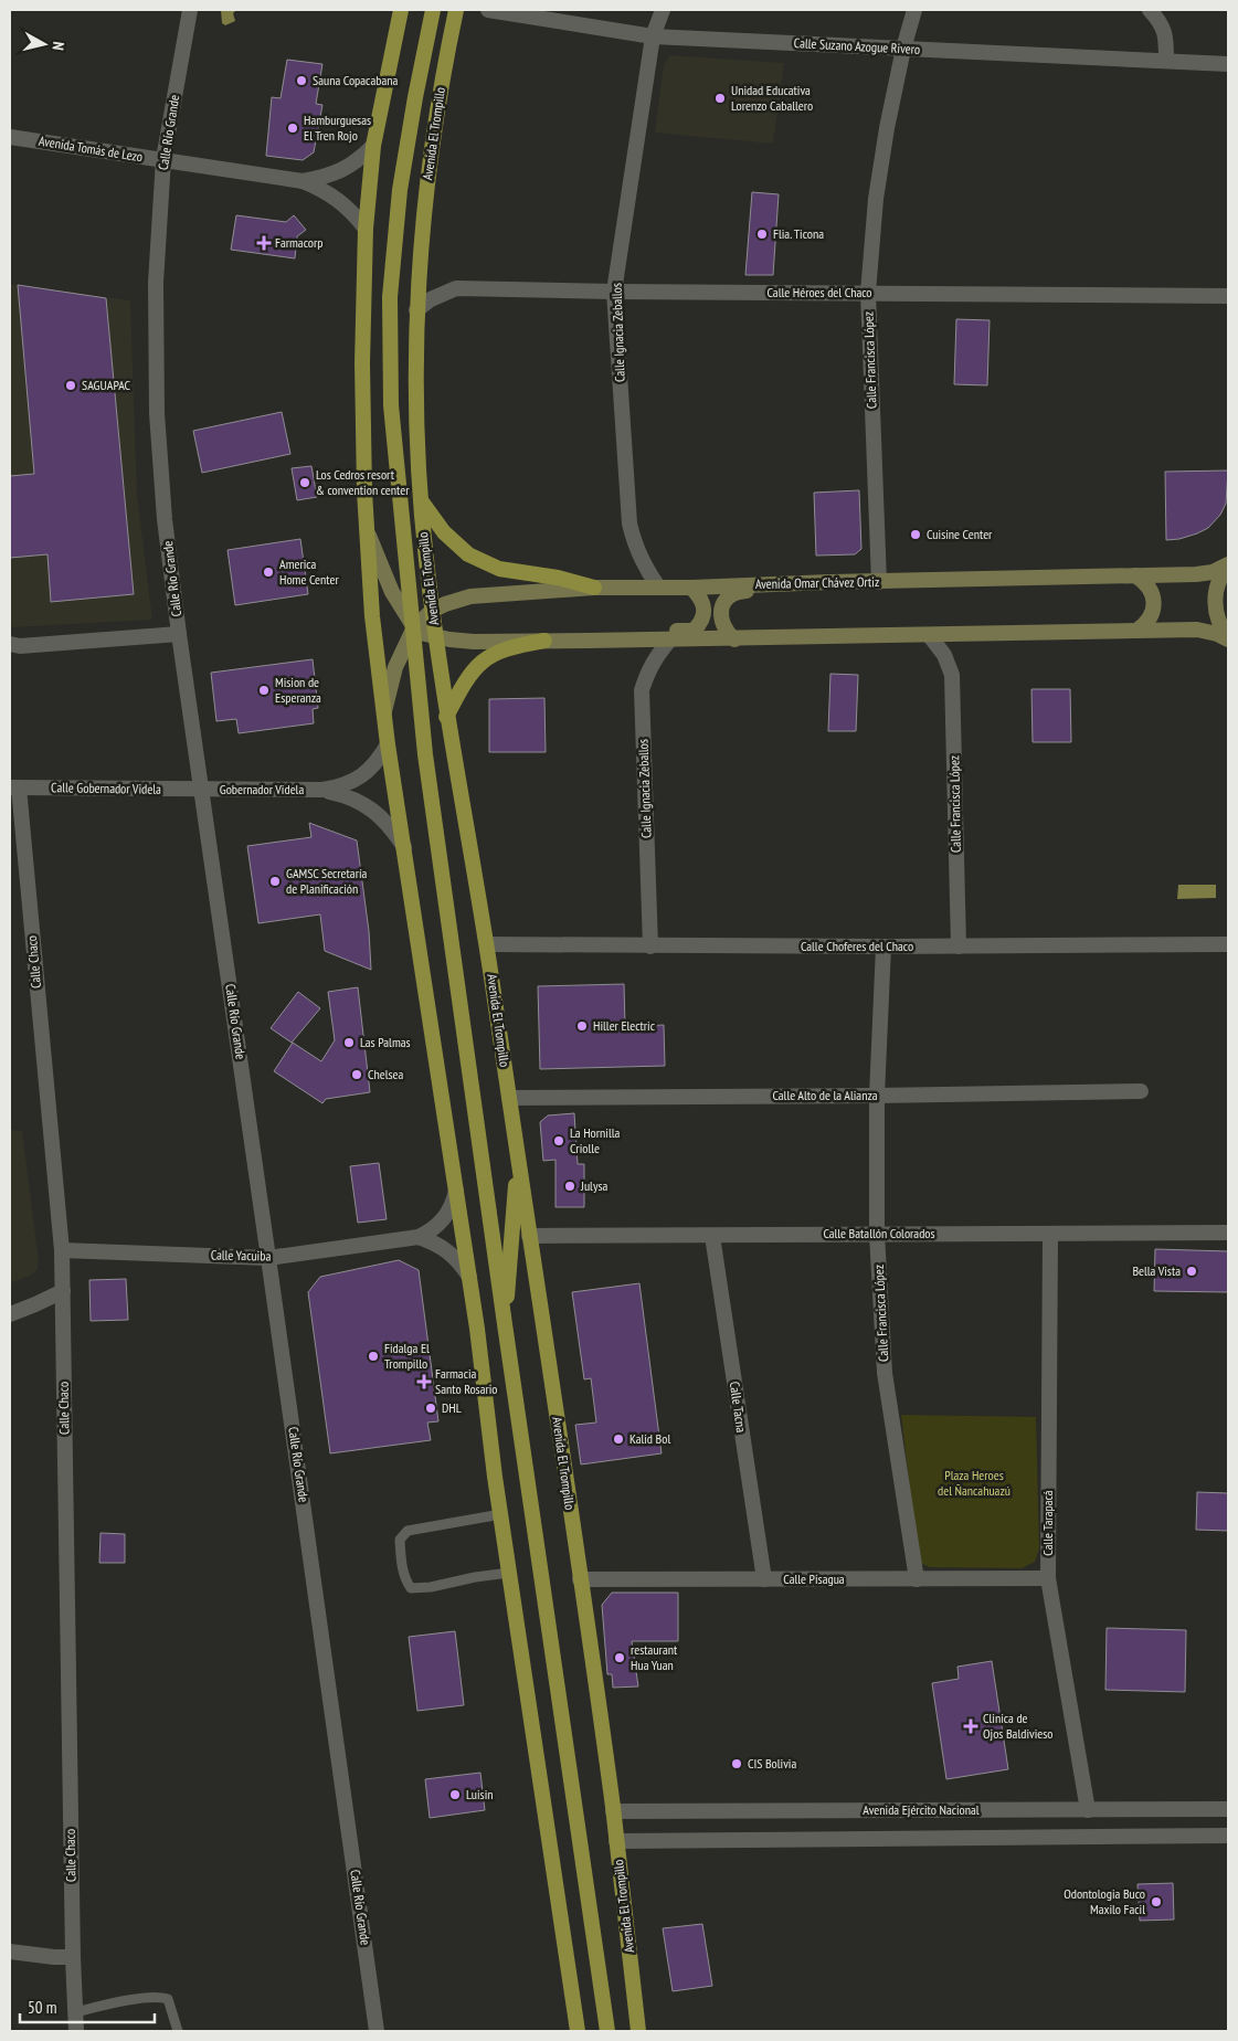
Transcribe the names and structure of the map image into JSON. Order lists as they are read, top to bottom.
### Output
{
  "streets": {
    "main road": ["Avenida El Trompillo", "Avenida Omar Chávez Ortiz"],
    "street": [
      "Calle Suzano Azogue Rivero",
      "Calle Río Grande",
      "Avenida Tomás de Lezo",
      "Calle Héroes del Chaco",
      "Calle Ignacia Zeballos",
      "Calle Francisca López",
      "Calle Gobernador Videla",
      "Gobernador Videla",
      "Calle Choferes del Chaco",
      "Calle Chaco",
      "Calle Alto de la Alianza",
      "Calle Batallón Colorados",
      "Calle Yacuiba",
      "Calle Tacna",
      "Calle Tarapacá",
      "Calle Pisagua",
      "Avenida Ejército Nacional"
    ]
  },
  "crossings": [
    ["Calle Suzano Azogue Rivero", "Calle Ignacia Zeballos"],
    ["Calle Suzano Azogue Rivero", "Calle Francisca López"],
    ["Calle Río Grande", "Avenida Tomás de Lezo"],
    ["Calle Río Grande", "Calle Gobernador Videla"],
    ["Calle Río Grande", "Gobernador Videla"],
    ["Calle Río Grande", "Calle Yacuiba"],
    ["Avenida El Trompillo", "Calle Héroes del Chaco"],
    ["Avenida El Trompillo", "Avenida Omar Chávez Ortiz"],
    ["Avenida El Trompillo", "Calle Choferes del Chaco"],
    ["Avenida El Trompillo", "Calle Alto de la Alianza"],
    ["Avenida El Trompillo", "Calle Batallón Colorados"],
    ["Avenida El Trompillo", "Calle Pisagua"],
    ["Avenida El Trompillo", "Avenida Ejército Nacional"],
    ["Calle Héroes del Chaco", "Calle Ignacia Zeballos"],
    ["Calle Héroes del Chaco", "Calle Francisca López"],
    ["Calle Ignacia Zeballos", "Avenida Omar Chávez Ortiz"],
    ["Calle Ignacia Zeballos", "Calle Choferes del Chaco"],
    ["Calle Francisca López", "Avenida Omar Chávez Ortiz"],
    ["Calle Francisca López", "Calle Choferes del Chaco"],
    ["Calle Francisca López", "Calle Alto de la Alianza"],
    ["Calle Francisca López", "Calle Batallón Colorados"],
    ["Calle Francisca López", "Calle Pisagua"],
    ["Calle Gobernador Videla", "Gobernador Videla"],
    ["Calle Gobernador Videla", "Calle Chaco"],
    ["Calle Chaco", "Calle Yacuiba"],
    ["Calle Batallón Colorados", "Calle Tacna"],
    ["Calle Batallón Colorados", "Calle Tarapacá"],
    ["Calle Tacna", "Calle Pisagua"],
    ["Calle Tarapacá", "Calle Pisagua"],
    ["Calle Tarapacá", "Avenida Ejército Nacional"]
  ],
  "parks": ["Plaza Heroes del Ñancahuazú"],
  "places": {
    "other": [
      "Sauna Copacabana",
      "Unidad Educativa Lorenzo Caballero",
      "Hamburguesas El Tren Rojo",
      "Flia. Ticona",
      "SAGUAPAC",
      "Los Cedros resort & convention center",
      "Cuisine Center",
      "America Home Center",
      "Mision de Esperanza",
      "GAMSC Secretaría de Planificación",
      "Hiller Electric",
      "Las Palmas",
      "Chelsea",
      "La Hornilla Criolle",
      "Julysa",
      "Bella Vista",
      "Fidalga El Trompillo",
      "DHL",
      "Kalid Bol",
      "restaurant Hua Yuan",
      "CIS Bolivia",
      "Luisin",
      "Odontologia Buco Maxilo Facil"
    ],
    "health": ["Farmacorp", "Farmacia Santo Rosario", "Clinica de Ojos Baldivieso"]
  },
  "scale_bar": "50 m",
  "north": "right"
}
